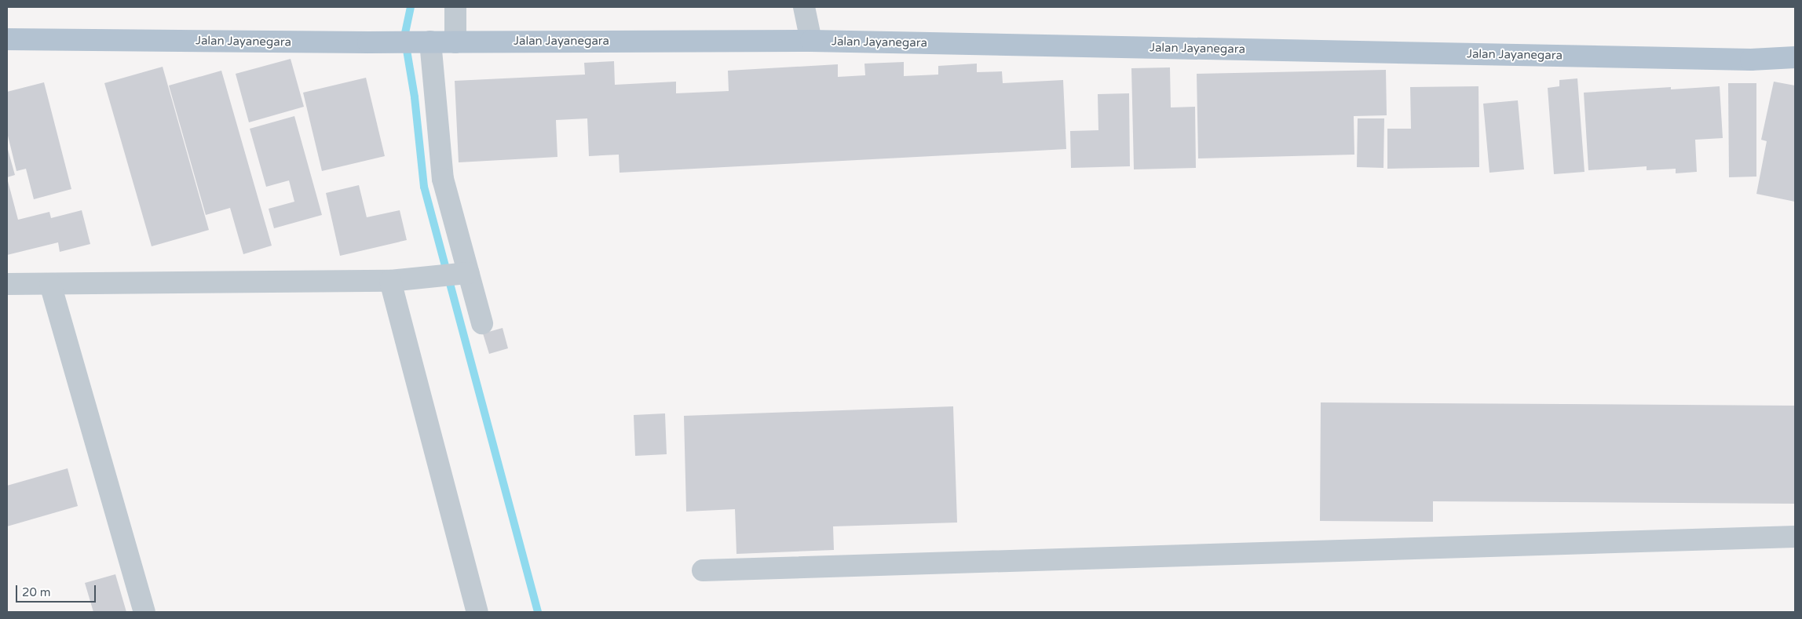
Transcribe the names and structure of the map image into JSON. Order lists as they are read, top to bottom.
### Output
{
  "streets": {
    "main road": ["Jalan Jayanegara"]
  },
  "scale_bar": "20 m"
}
